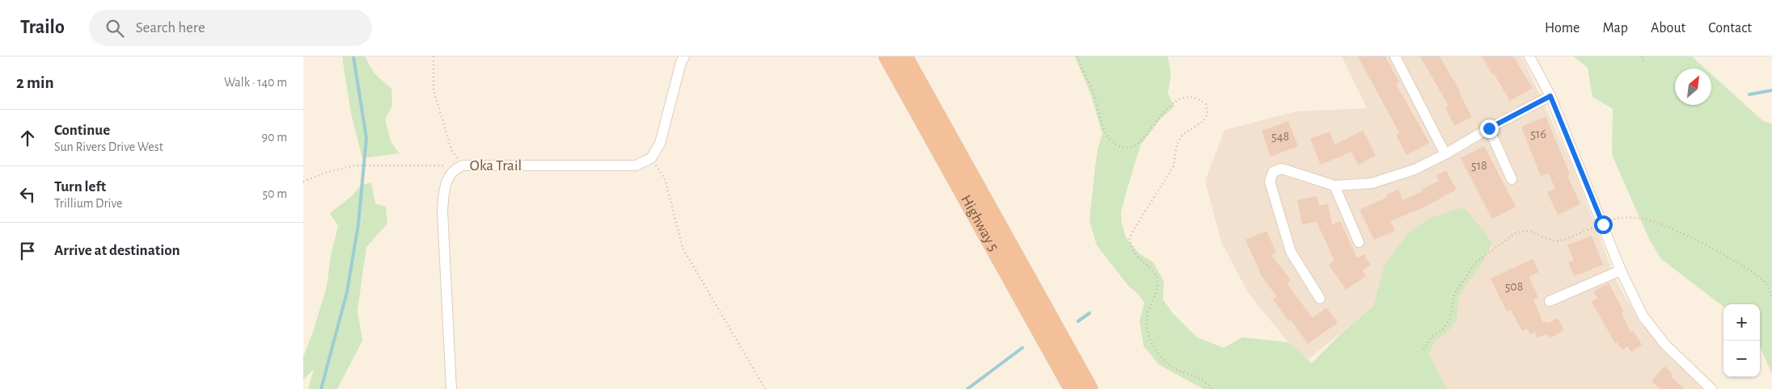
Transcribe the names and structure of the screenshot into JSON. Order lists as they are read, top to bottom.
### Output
{
  "streets": {
    "highway": ["Highway 5"],
    "street": ["Oka Trail"]
  },
  "house_numbers": [
    "516",
    "548",
    "518",
    "508"
  ],
  "north": "top right",
  "page": {
    "header": "Trailo",
    "search": "Search here",
    "nav": [
      "Home",
      "Map",
      "About",
      "Contact"
    ],
    "heading": ["2 min", "Walk · 140 m"],
    "list": [
      ["Continue", "Sun Rivers Drive West", "90 m"],
      ["Turn left", "Trillium Drive", "50 m"],
      "Arrive at destination"
    ],
    "map_buttons": ["+", "−"]
  }
}
